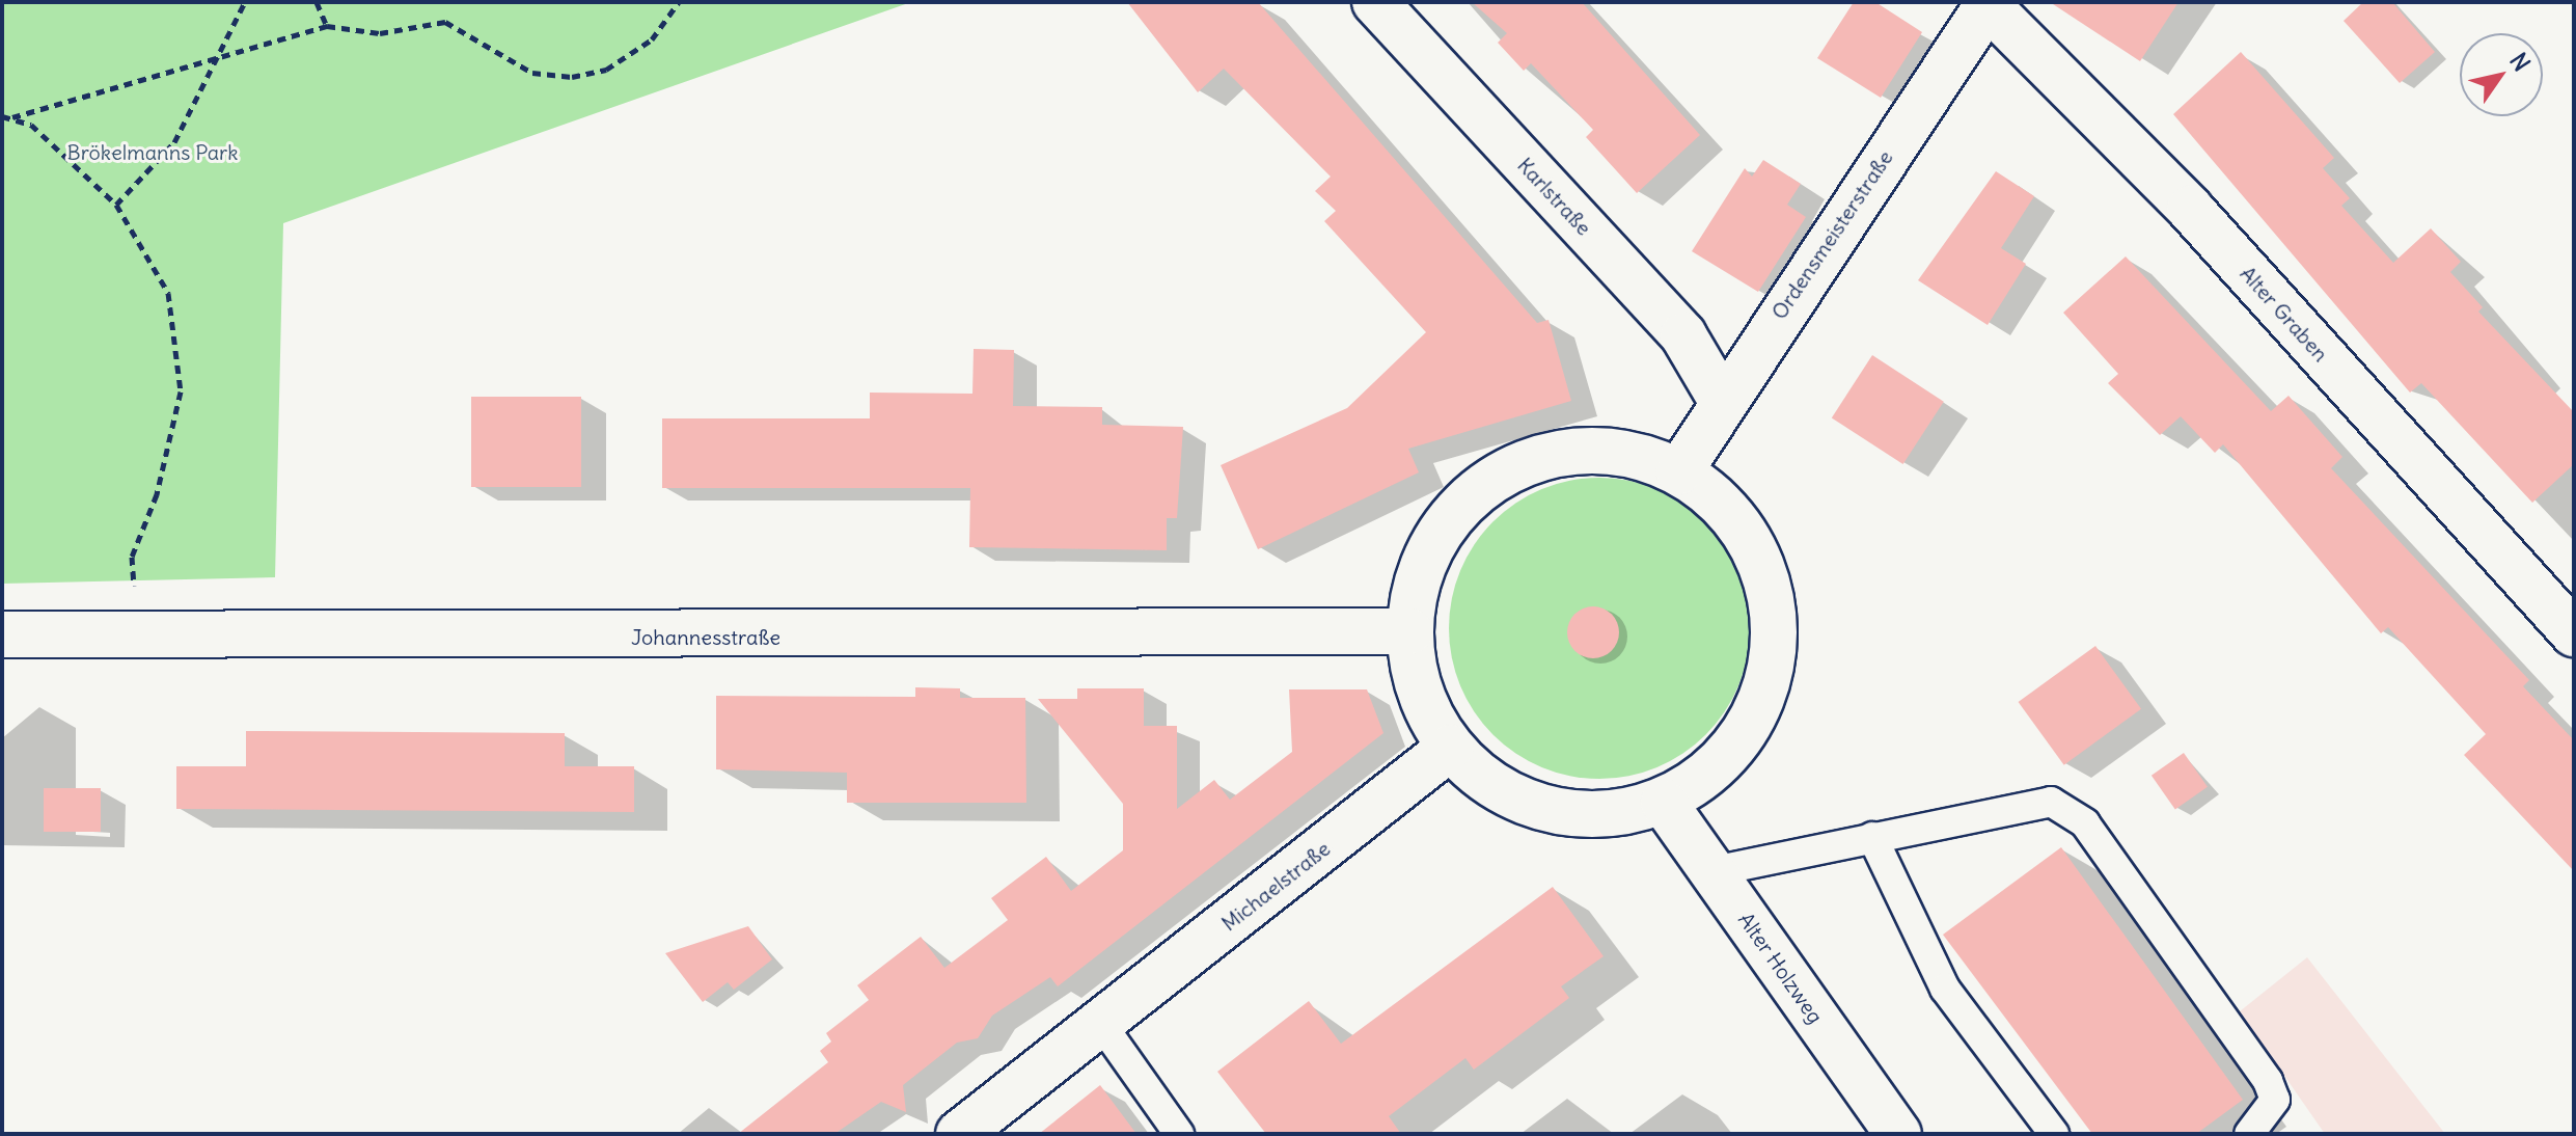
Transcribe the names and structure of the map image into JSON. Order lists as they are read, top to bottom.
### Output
{
  "streets": {
    "street": [
      "Karlstraße",
      "Ordensmeisterstraße",
      "Alter Graben",
      "Johannesstraße",
      "Michaelstraße",
      "Alter Holzweg"
    ]
  },
  "crossings": [
    ["Karlstraße", "Ordensmeisterstraße"],
    ["Ordensmeisterstraße", "Alter Graben"]
  ],
  "parks": ["Brökelmanns Park"],
  "north": "top right"
}
